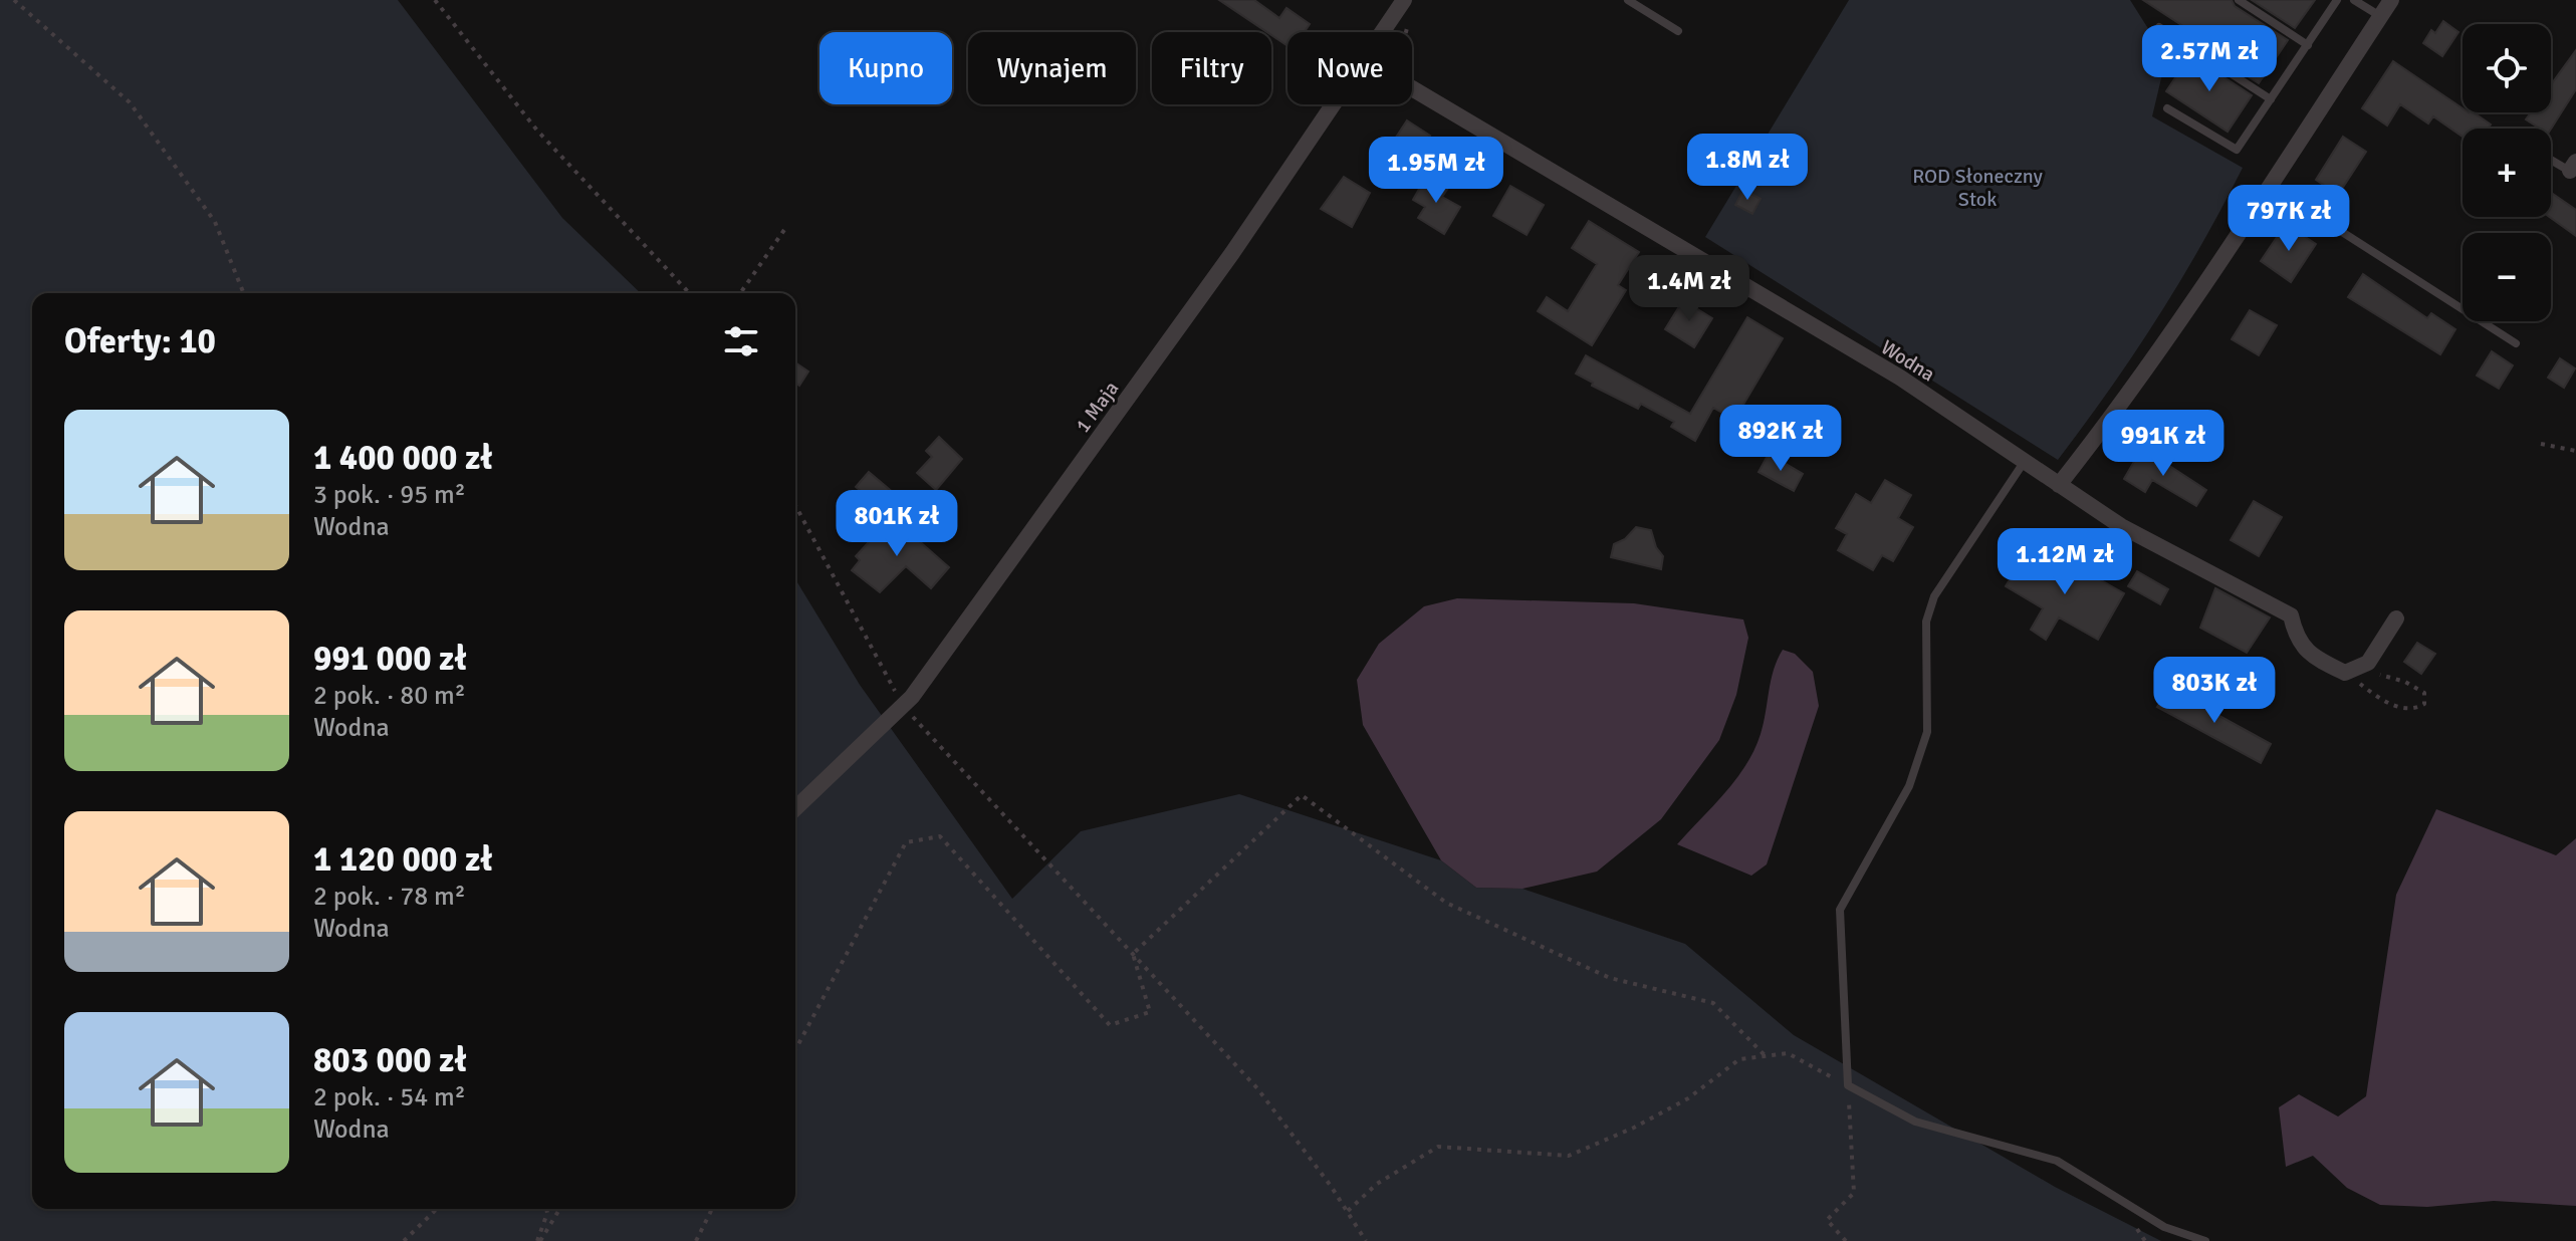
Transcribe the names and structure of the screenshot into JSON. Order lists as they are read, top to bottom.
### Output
{
  "streets": {
    "street": ["Wodna", "1 Maja"]
  },
  "parks": ["ROD Słoneczny Stok"],
  "page": {
    "map_buttons": ["+", "−"],
    "price": [
      "2.57M zł",
      "1.8M zł",
      "1.95M zł",
      "797K zł",
      "1.4M zł",
      "892K zł",
      "991K zł",
      "801K zł",
      "1.12M zł",
      "803K zł"
    ],
    "chip": [
      "Kupno",
      "Wynajem",
      "Filtry",
      "Nowe"
    ],
    "heading": "Oferty: 10",
    "list": [
      {
        "name": "1 400 000 zł",
        "note": "3 pok. · 95 m² · Wodna"
      },
      {
        "name": "991 000 zł",
        "note": "2 pok. · 80 m² · Wodna"
      },
      {
        "name": "1 120 000 zł",
        "note": "2 pok. · 78 m² · Wodna"
      },
      {
        "name": "803 000 zł",
        "note": "2 pok. · 54 m² · Wodna"
      }
    ]
  }
}
